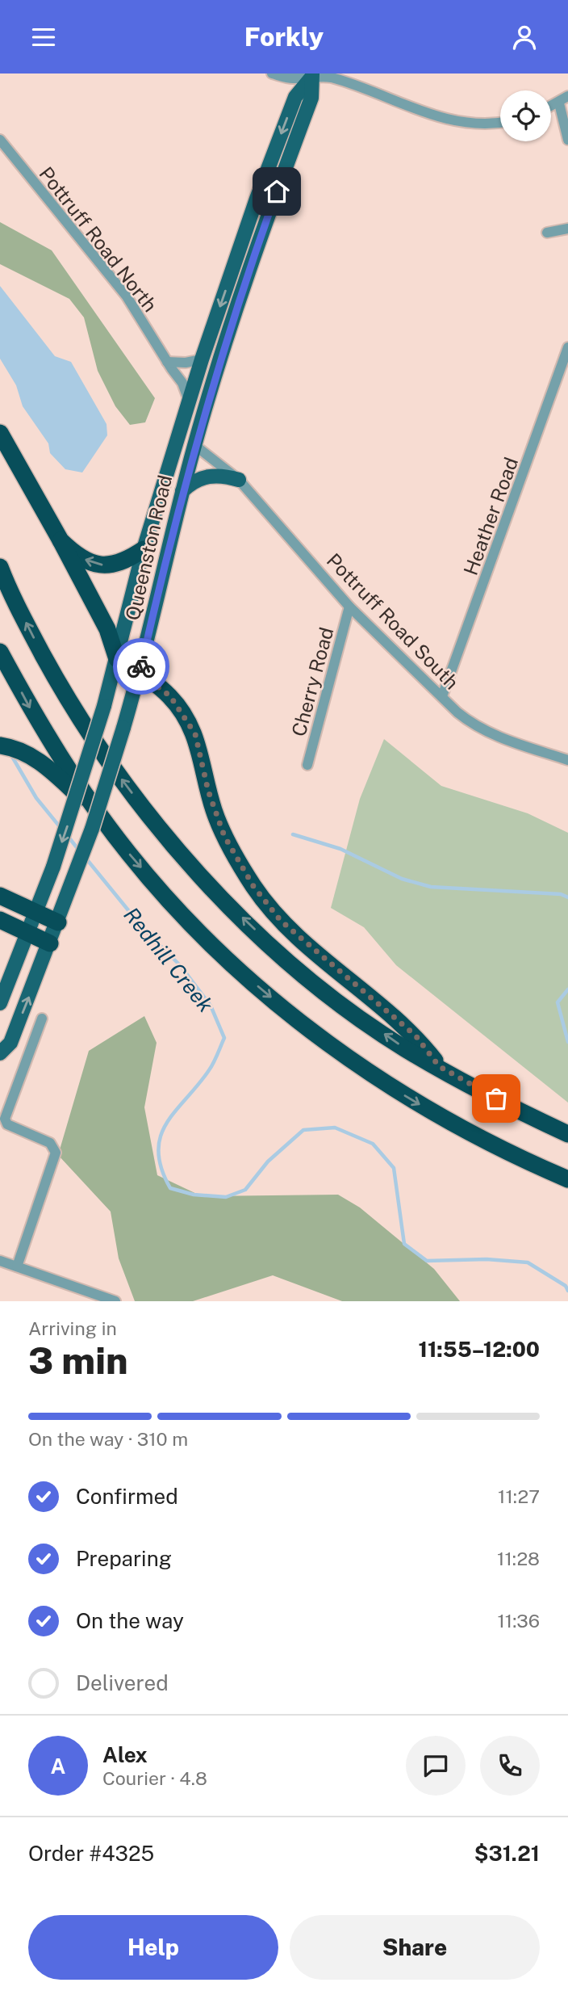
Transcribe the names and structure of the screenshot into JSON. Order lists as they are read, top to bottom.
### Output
{
  "streets": {
    "main road": ["Queenston Road"],
    "street": [
      "Pottruff Road North",
      "Heather Road",
      "Pottruff Road South",
      "Cherry Road"
    ]
  },
  "crossings": [
    ["Pottruff Road North", "Queenston Road"],
    ["Heather Road", "Pottruff Road South"],
    ["Queenston Road", "Pottruff Road South"],
    ["Pottruff Road South", "Cherry Road"]
  ],
  "water": ["Redhill Creek"],
  "page": {
    "header": "Forkly",
    "heading": ["3 min", "Arriving in", "11:55–12:00"],
    "panel": [
      "Alex",
      "Courier · 4.8",
      "Order #4325",
      "$31.21"
    ],
    "bar": "On the way · 310 m",
    "list": [
      ["Confirmed", "11:27"],
      ["Preparing", "11:28"],
      ["On the way", "11:36"],
      "Delivered"
    ],
    "round": "A",
    "buttons": ["Help", "Share"]
  }
}
